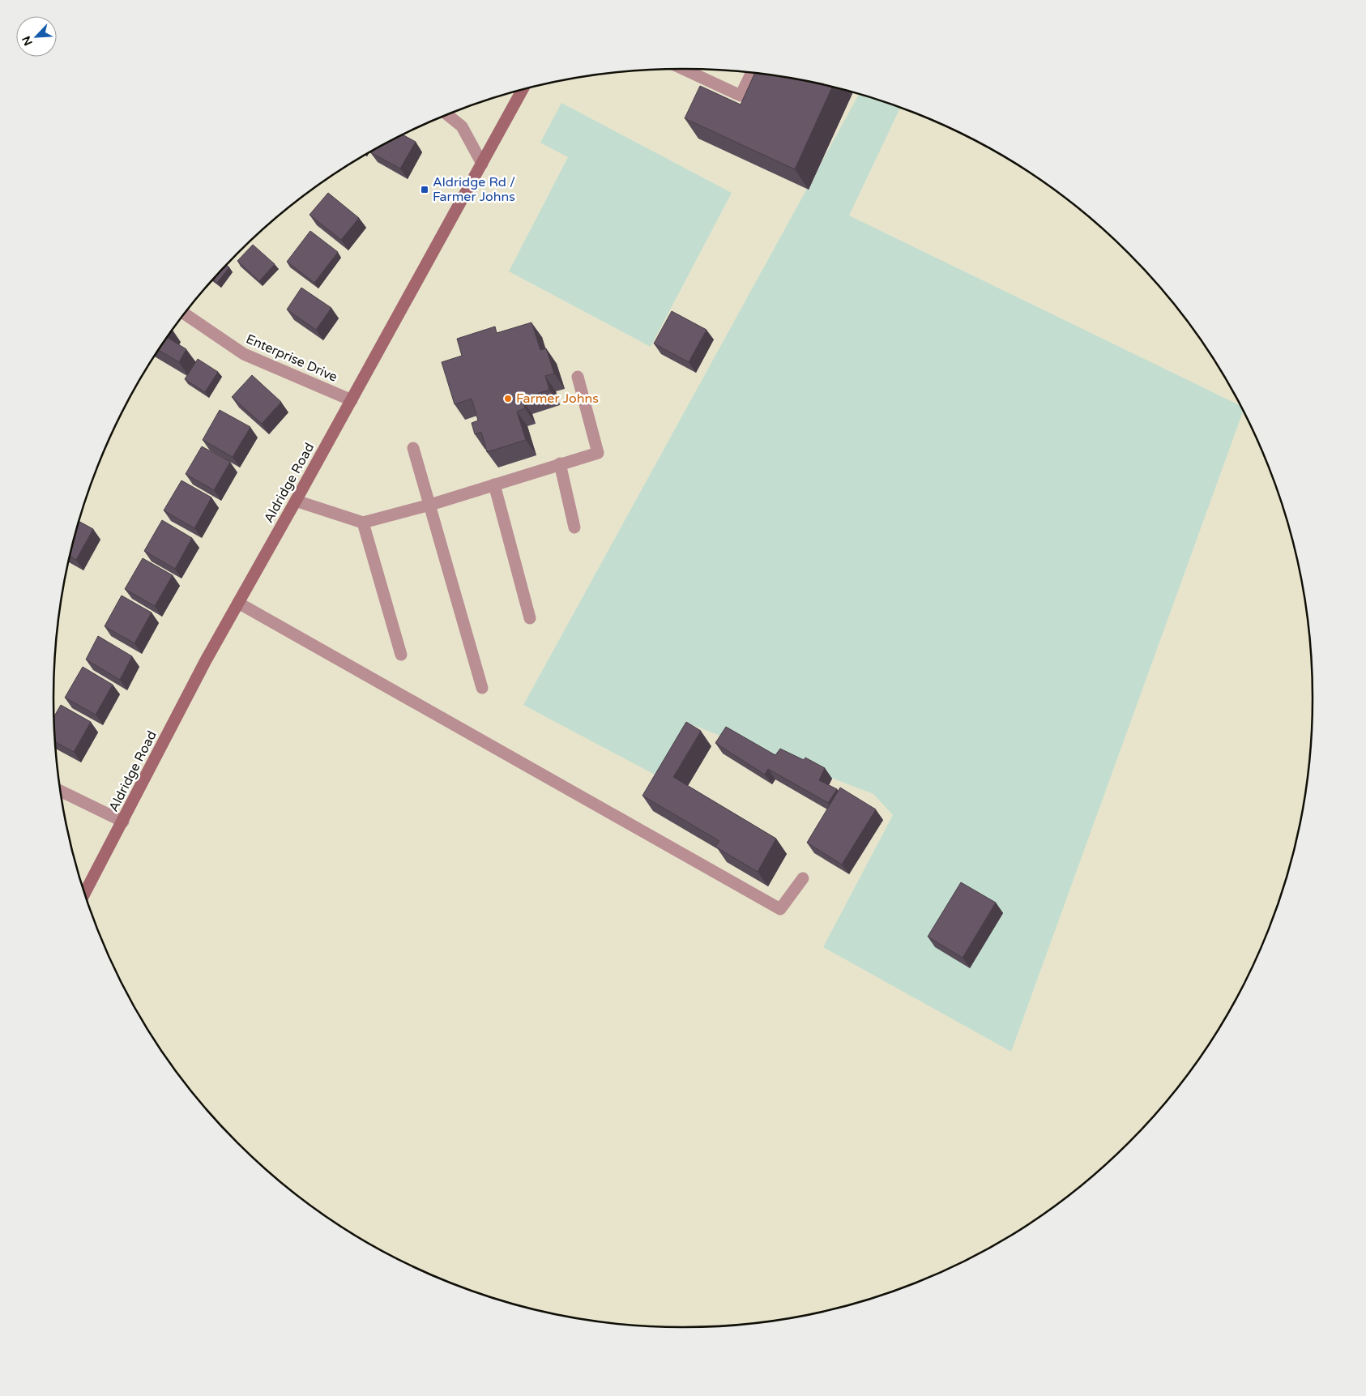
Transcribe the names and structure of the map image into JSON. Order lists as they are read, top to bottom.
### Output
{
  "streets": {
    "street": ["Enterprise Drive", "Aldridge Road"]
  },
  "crossings": [
    ["Enterprise Drive", "Aldridge Road"]
  ],
  "places": {
    "transit": ["Aldridge Rd / Farmer Johns"],
    "other": ["Farmer Johns"]
  },
  "north": "bottom left"
}
